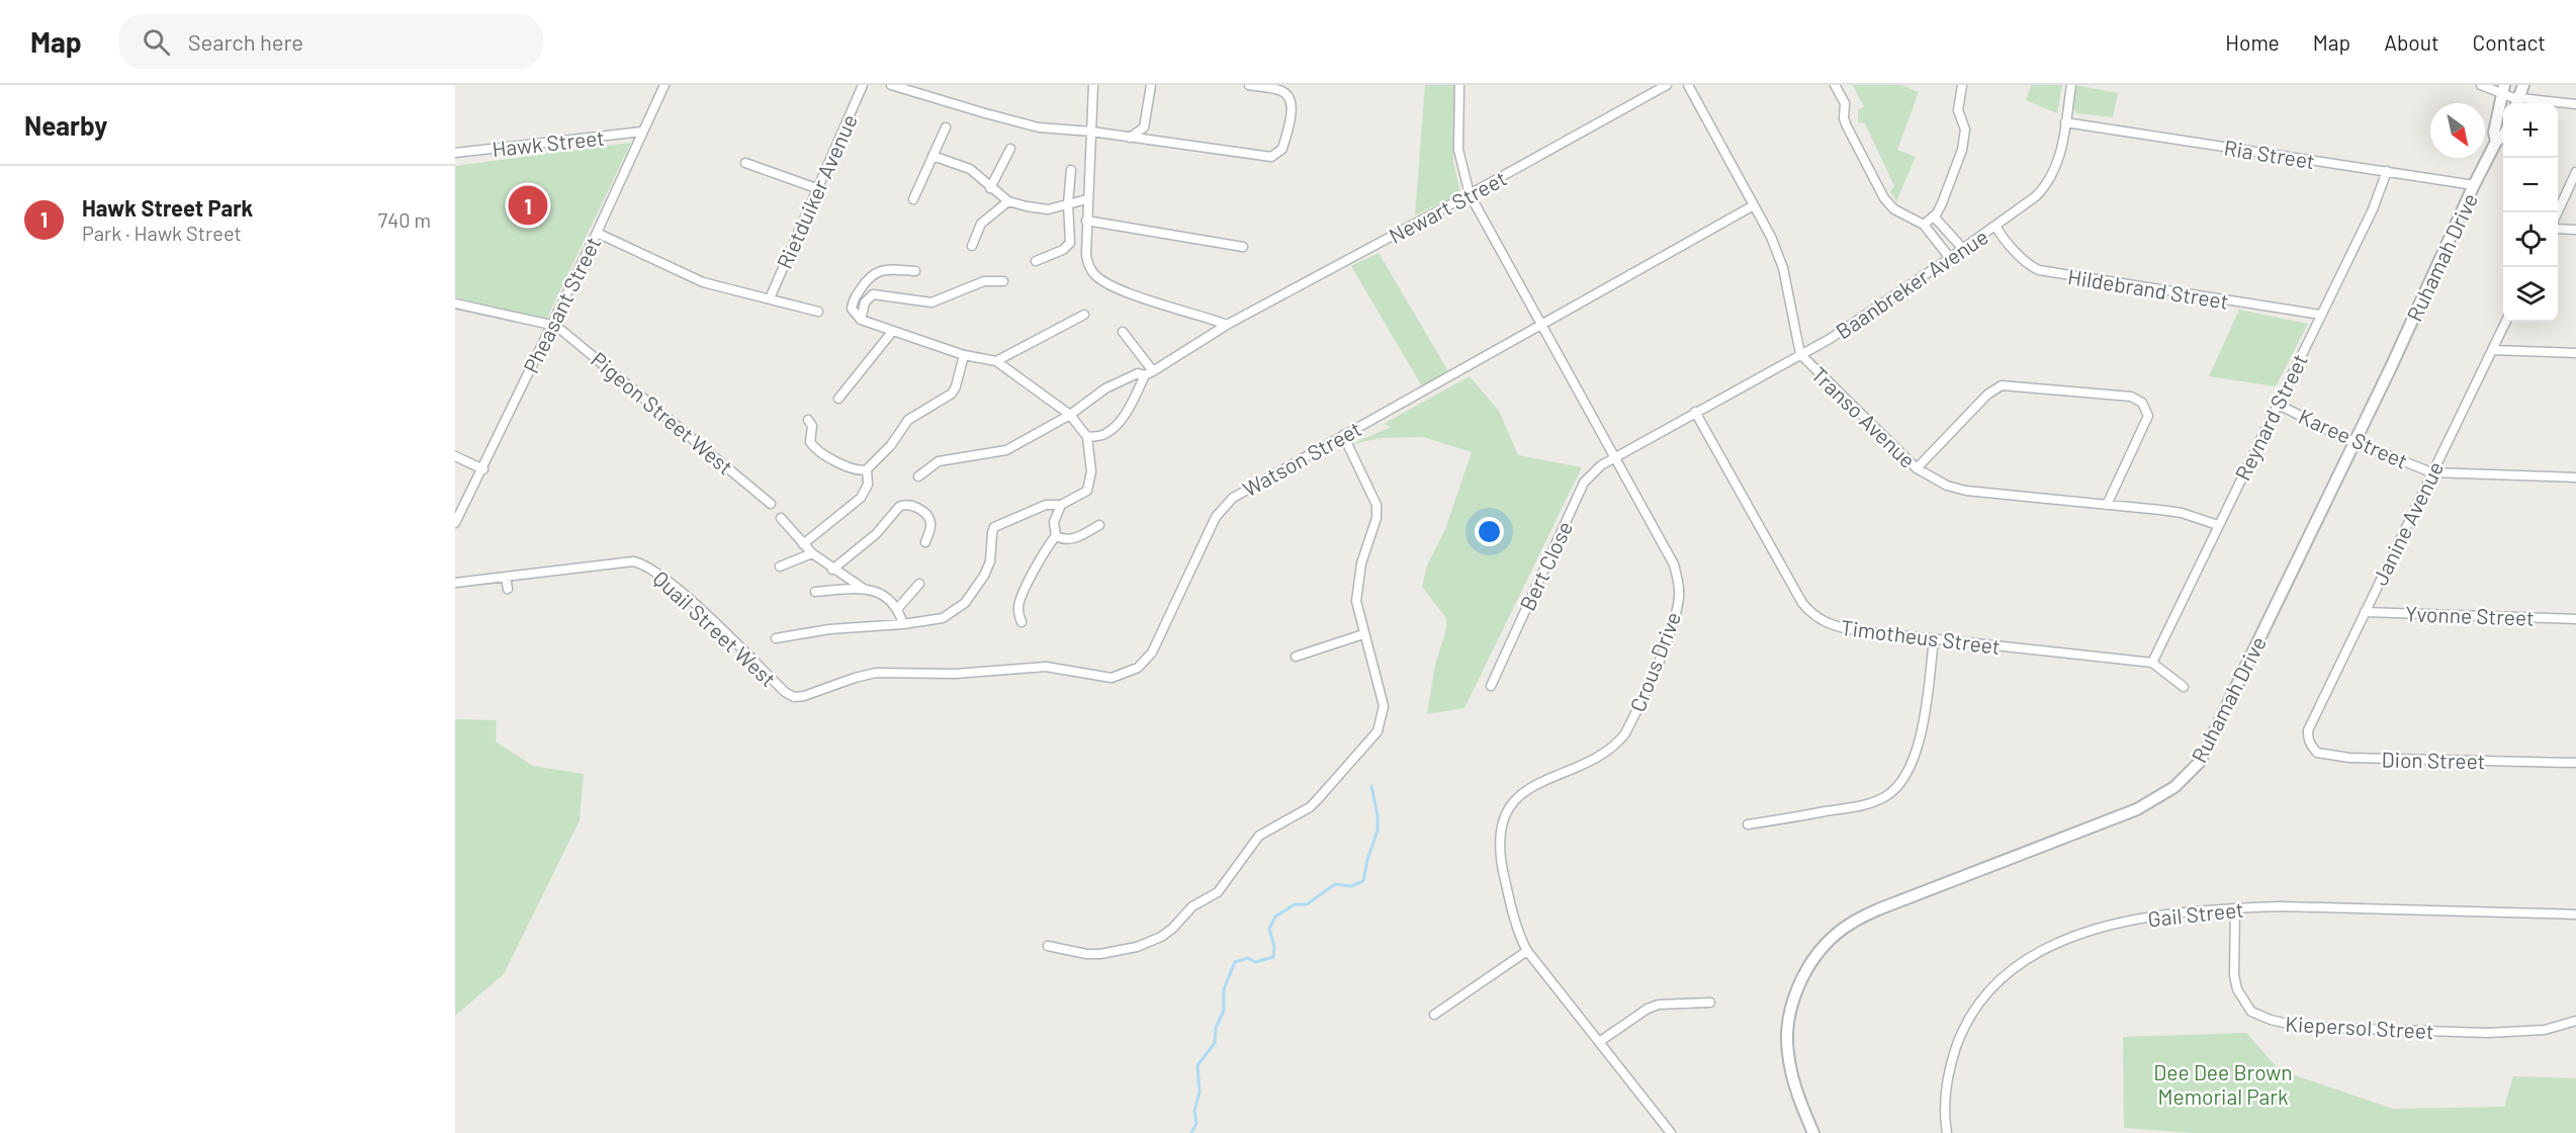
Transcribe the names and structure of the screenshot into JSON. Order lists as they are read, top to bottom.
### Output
{
  "streets": {
    "street": [
      "Hawk Street",
      "Ria Street",
      "Rietduiker Avenue",
      "Newart Street",
      "Ruhamah Drive",
      "Baanbreker Avenue",
      "Hildebrand Street",
      "Pheasant Street",
      "Pigeon Street West",
      "Transo Avenue",
      "Reynard Street",
      "Karee Street",
      "Watson Street",
      "Janine Avenue",
      "Bert Close",
      "Yvonne Street",
      "Quail Street West",
      "Timotheus Street",
      "Crous Drive",
      "Dion Street",
      "Gail Street",
      "Kiepersol Street"
    ]
  },
  "crossings": [
    ["Hawk Street", "Pheasant Street"],
    ["Ria Street", "Ruhamah Drive"],
    ["Ria Street", "Baanbreker Avenue"],
    ["Ria Street", "Reynard Street"],
    ["Newart Street", "Crous Drive"],
    ["Ruhamah Drive", "Karee Street"],
    ["Baanbreker Avenue", "Hildebrand Street"],
    ["Baanbreker Avenue", "Transo Avenue"],
    ["Baanbreker Avenue", "Bert Close"],
    ["Baanbreker Avenue", "Timotheus Street"],
    ["Baanbreker Avenue", "Crous Drive"],
    ["Hildebrand Street", "Reynard Street"],
    ["Pheasant Street", "Pigeon Street West"],
    ["Transo Avenue", "Reynard Street"],
    ["Transo Avenue", "Watson Street"],
    ["Reynard Street", "Karee Street"],
    ["Reynard Street", "Timotheus Street"],
    ["Karee Street", "Janine Avenue"],
    ["Watson Street", "Quail Street West"],
    ["Watson Street", "Crous Drive"],
    ["Janine Avenue", "Yvonne Street"],
    ["Janine Avenue", "Dion Street"],
    ["Bert Close", "Crous Drive"],
    ["Gail Street", "Kiepersol Street"]
  ],
  "parks": ["Dee Dee Brown Memorial Park"],
  "north": "bottom right",
  "page": {
    "header": "Map",
    "search": "Search here",
    "nav": [
      "Home",
      "Map",
      "About",
      "Contact"
    ],
    "heading": "Nearby",
    "map_buttons": ["+", "−"],
    "list": [
      {
        "mark": "1",
        "name": "Hawk Street Park",
        "note": "Park · Hawk Street",
        "value": "740 m"
      }
    ],
    "pins": "1"
  }
}
